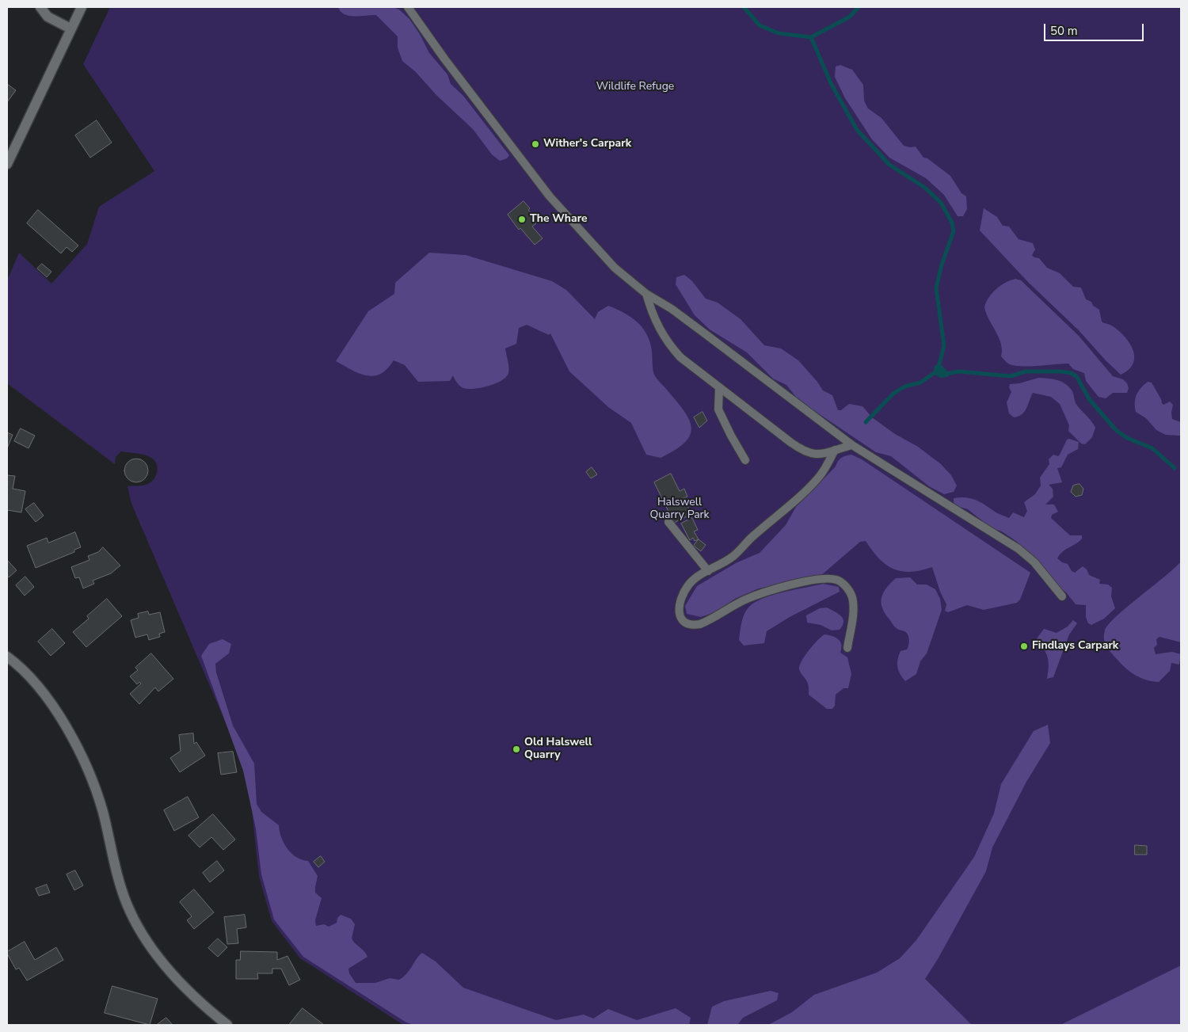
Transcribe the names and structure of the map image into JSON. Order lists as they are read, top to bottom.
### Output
{
  "parks": ["Wildlife Refuge", "Halswell Quarry Park"],
  "places": [
    "Wither's Carpark",
    "The Whare",
    "Findlays Carpark",
    "Old Halswell Quarry"
  ],
  "scale_bar": "50 m"
}
